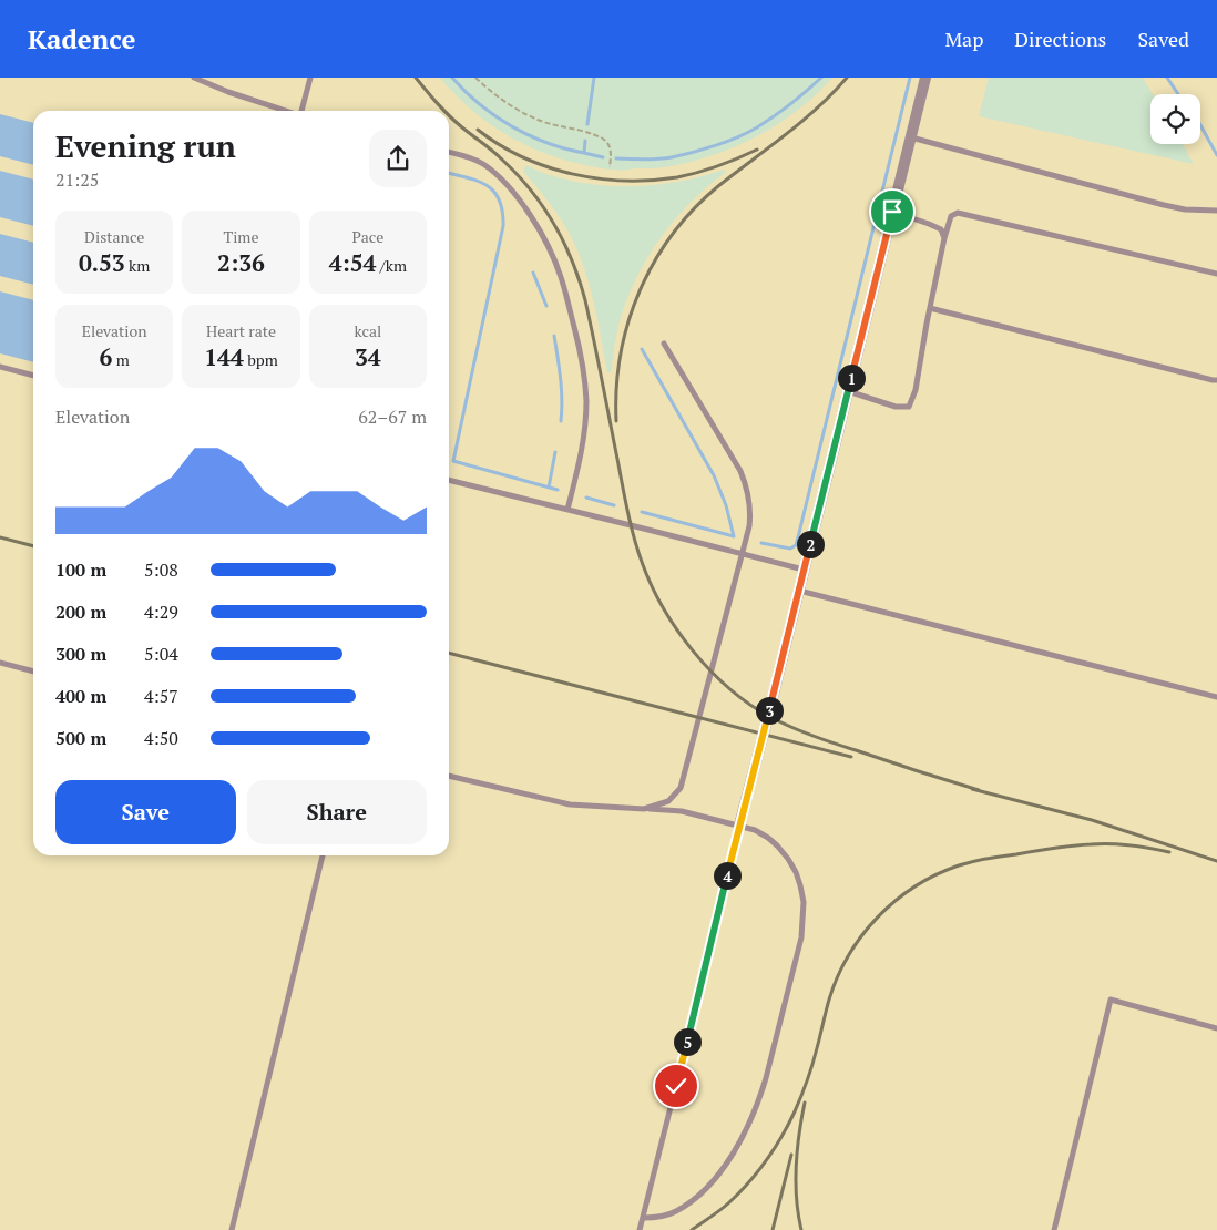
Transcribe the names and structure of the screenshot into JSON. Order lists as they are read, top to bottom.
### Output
{
  "page": {
    "header": "Kadence",
    "nav": ["Map", "Directions", "Saved"],
    "heading": ["Evening run", "21:25"],
    "stats": [
      ["Distance", "0.53 km"],
      ["Time", "2:36"],
      ["Pace", "4:54 /km"],
      ["Elevation", "6 m"],
      ["Heart rate", "144 bpm"],
      ["kcal", "34"]
    ],
    "pins": [
      "1",
      "2",
      "3",
      "4",
      "5"
    ],
    "chart": ["Elevation", "62–67 m"],
    "list": [
      {
        "name": "100 m",
        "note": "5:08"
      },
      {
        "name": "200 m",
        "note": "4:29"
      },
      {
        "name": "300 m",
        "note": "5:04"
      },
      {
        "name": "400 m",
        "note": "4:57"
      },
      {
        "name": "500 m",
        "note": "4:50"
      }
    ],
    "buttons": ["Save", "Share"]
  }
}
